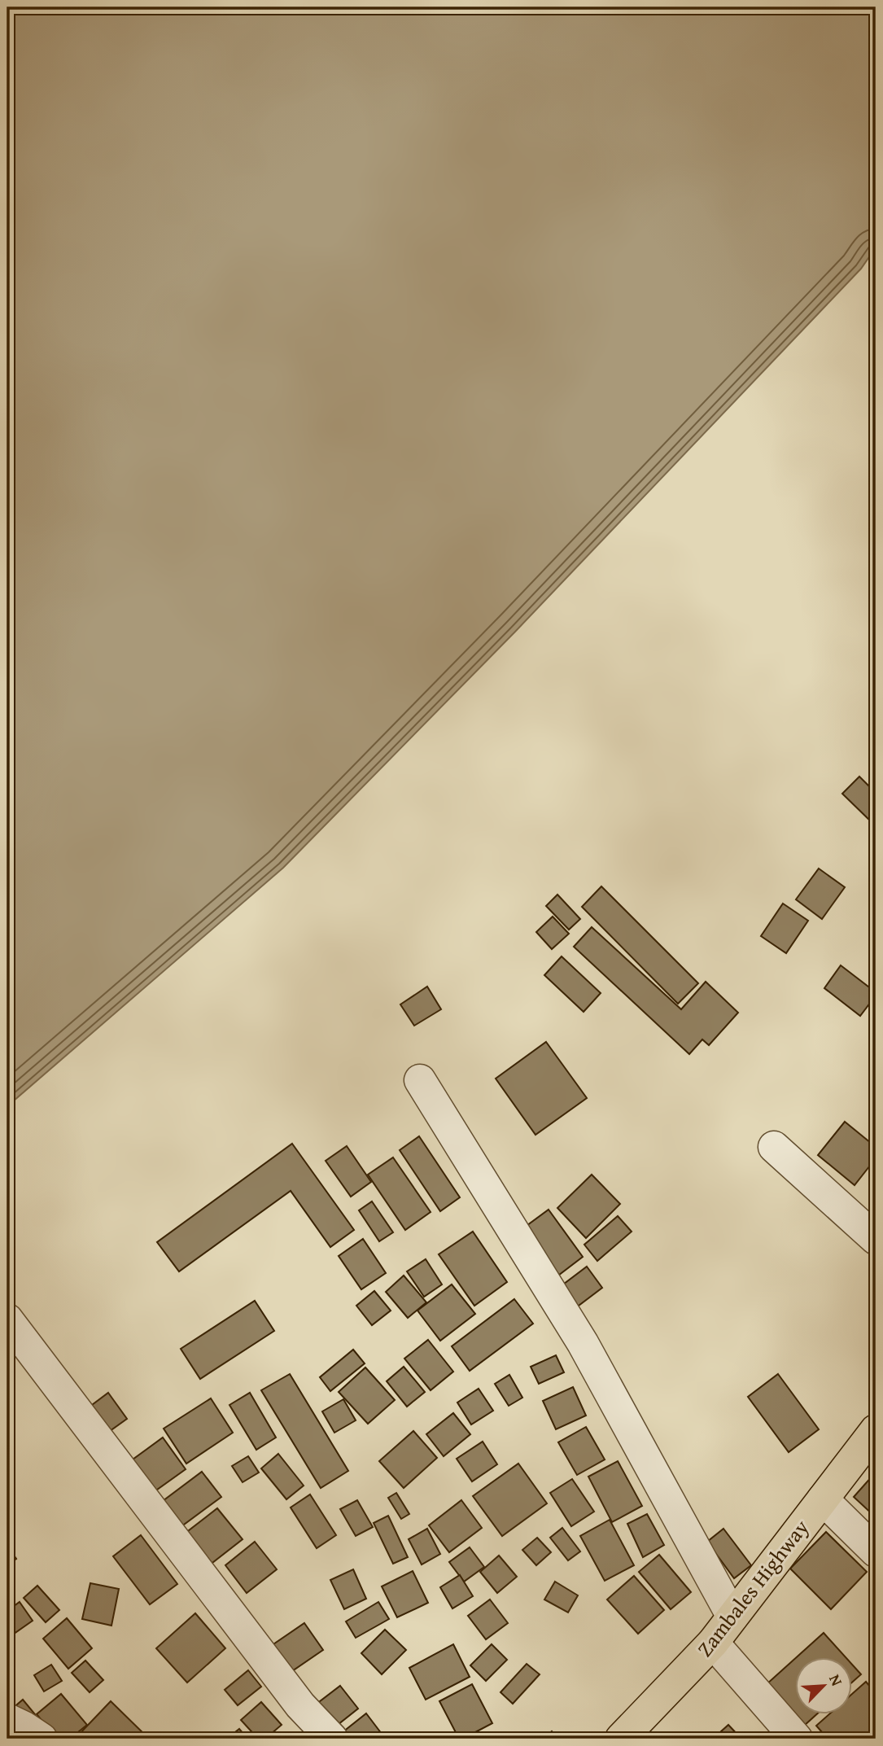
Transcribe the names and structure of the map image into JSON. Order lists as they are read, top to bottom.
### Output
{
  "streets": {
    "main road": ["Zambales Highway"]
  },
  "north": "top right"
}
